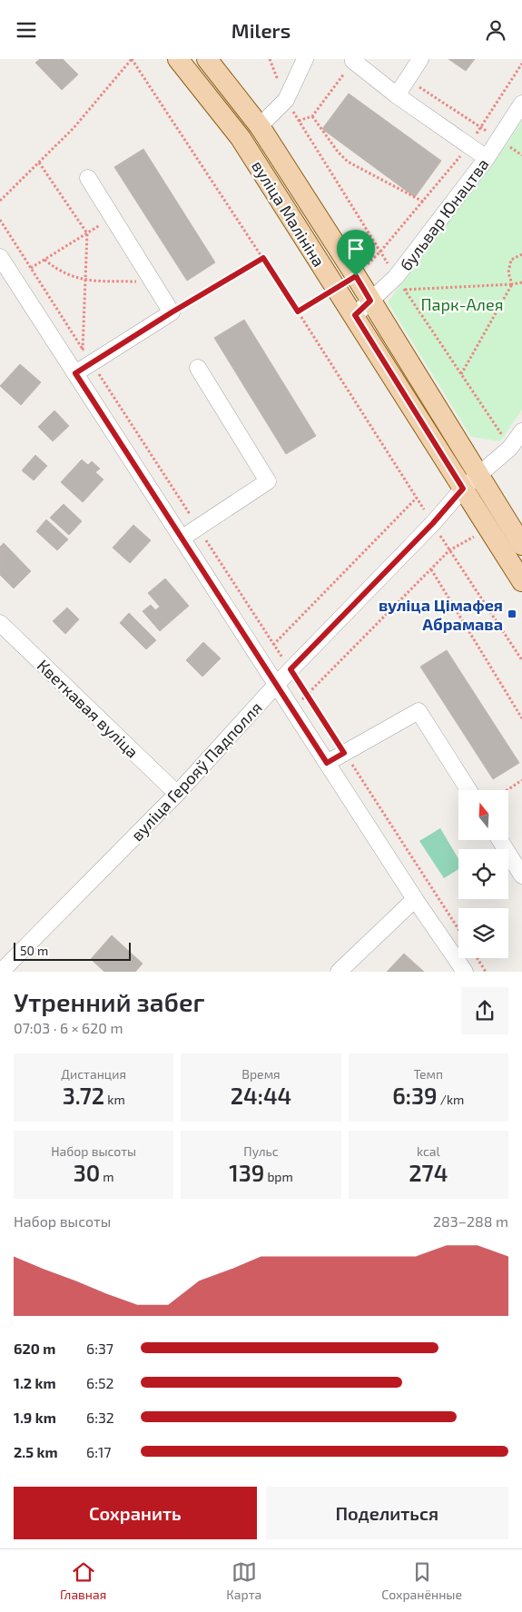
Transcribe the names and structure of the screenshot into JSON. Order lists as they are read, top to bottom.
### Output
{
  "streets": {
    "main road": ["вуліца Малініна"],
    "street": ["бульвар Юнацтва", "Кветкавая вуліца", "вуліца Герояў Падполля"]
  },
  "crossings": [
    ["вуліца Малініна", "бульвар Юнацтва"],
    ["вуліца Малініна", "вуліца Герояў Падполля"],
    ["Кветкавая вуліца", "вуліца Герояў Падполля"]
  ],
  "parks": ["Парк-Алея"],
  "places": {
    "transit": ["вуліца Цімафея Абрамава"]
  },
  "scale_bar": "50 m",
  "north": "top",
  "page": {
    "header": "Milers",
    "scale": "50 m",
    "heading": ["Утренний забег", "07:03 · 6 × 620 m"],
    "stats": [
      ["Дистанция", "3.72 km"],
      ["Время", "24:44"],
      ["Темп", "6:39 /km"],
      ["Набор высоты", "30 m"],
      ["Пульс", "139 bpm"],
      ["kcal", "274"]
    ],
    "chart": ["Набор высоты", "283–288 m"],
    "list": [
      {
        "name": "620 m",
        "note": "6:37"
      },
      {
        "name": "1.2 km",
        "note": "6:52"
      },
      {
        "name": "1.9 km",
        "note": "6:32"
      },
      {
        "name": "2.5 km",
        "note": "6:17"
      }
    ],
    "buttons": ["Сохранить", "Поделиться"],
    "tabs": ["Главная", "Карта", "Сохранённые"]
  }
}
